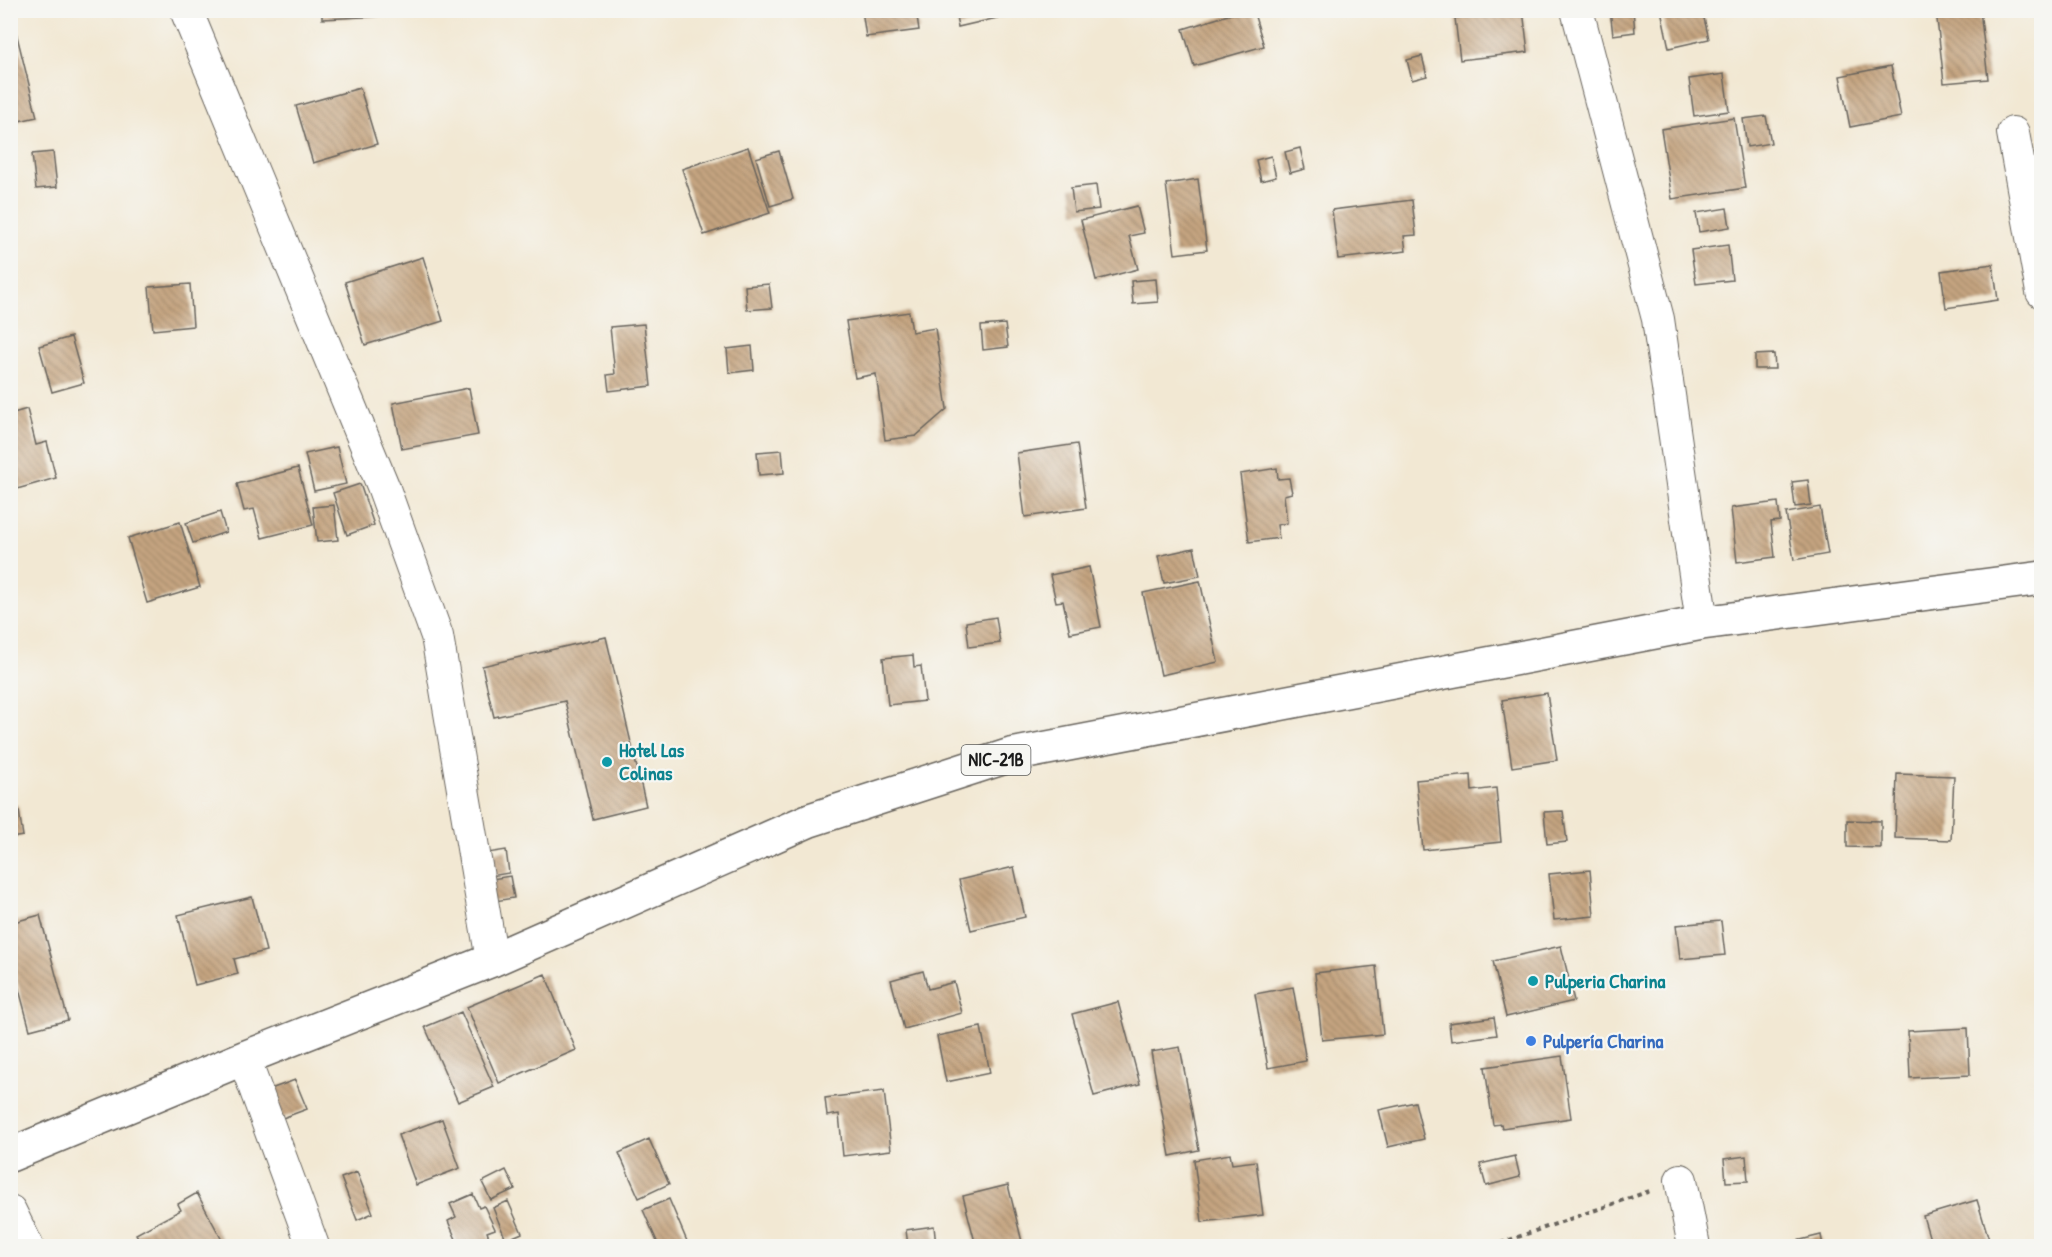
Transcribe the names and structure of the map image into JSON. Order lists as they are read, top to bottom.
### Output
{
  "streets": {
    "highway": ["NIC-21B"]
  },
  "places": ["Hotel Las Colinas", "Pulperia Charina", "Pulpería Charina"]
}
